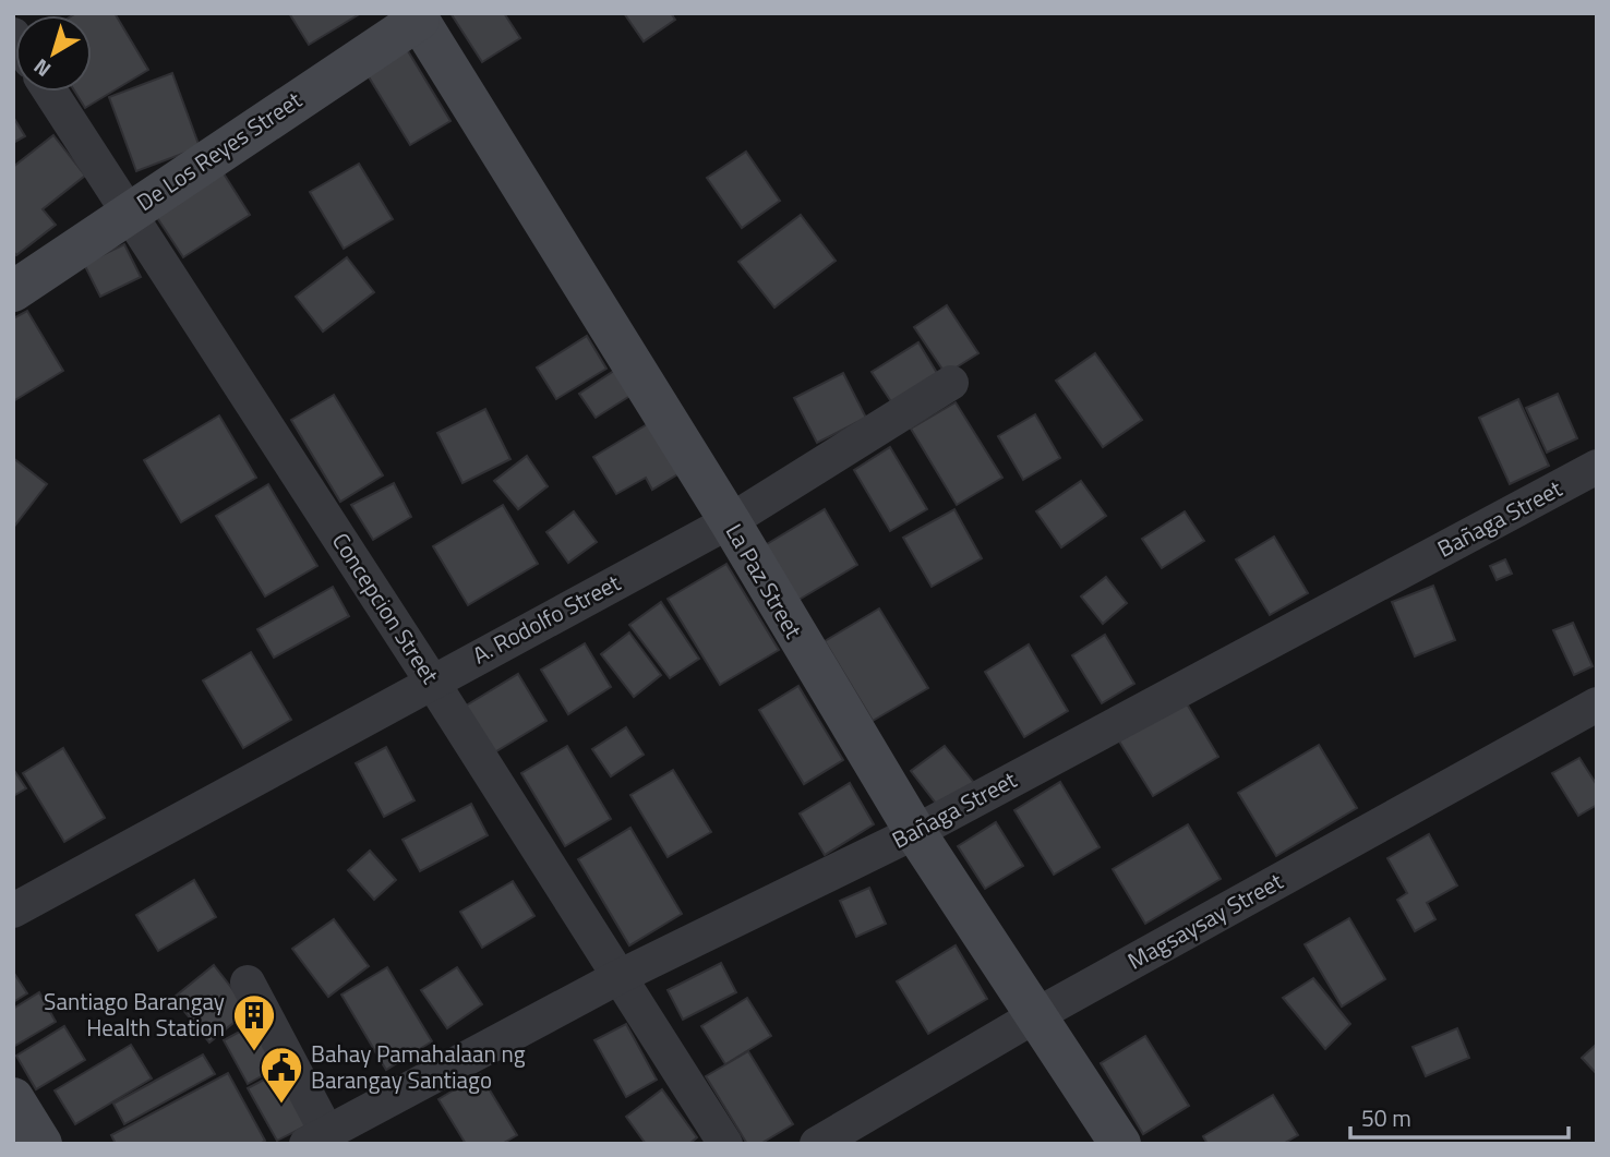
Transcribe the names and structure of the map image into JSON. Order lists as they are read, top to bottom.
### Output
{
  "streets": {
    "street": [
      "De Los Reyes Street",
      "Bañaga Street",
      "La Paz Street",
      "Concepcion Street",
      "A. Rodolfo Street",
      "Magsaysay Street"
    ]
  },
  "crossings": [
    ["De Los Reyes Street", "La Paz Street"],
    ["De Los Reyes Street", "Concepcion Street"],
    ["Bañaga Street", "La Paz Street"],
    ["Bañaga Street", "Concepcion Street"],
    ["La Paz Street", "A. Rodolfo Street"],
    ["La Paz Street", "Magsaysay Street"],
    ["Concepcion Street", "A. Rodolfo Street"]
  ],
  "places": {
    "building": ["Santiago Barangay Health Station"],
    "public building": ["Bahay Pamahalaan ng Barangay Santiago"]
  },
  "scale_bar": "50 m",
  "north": "bottom left"
}
